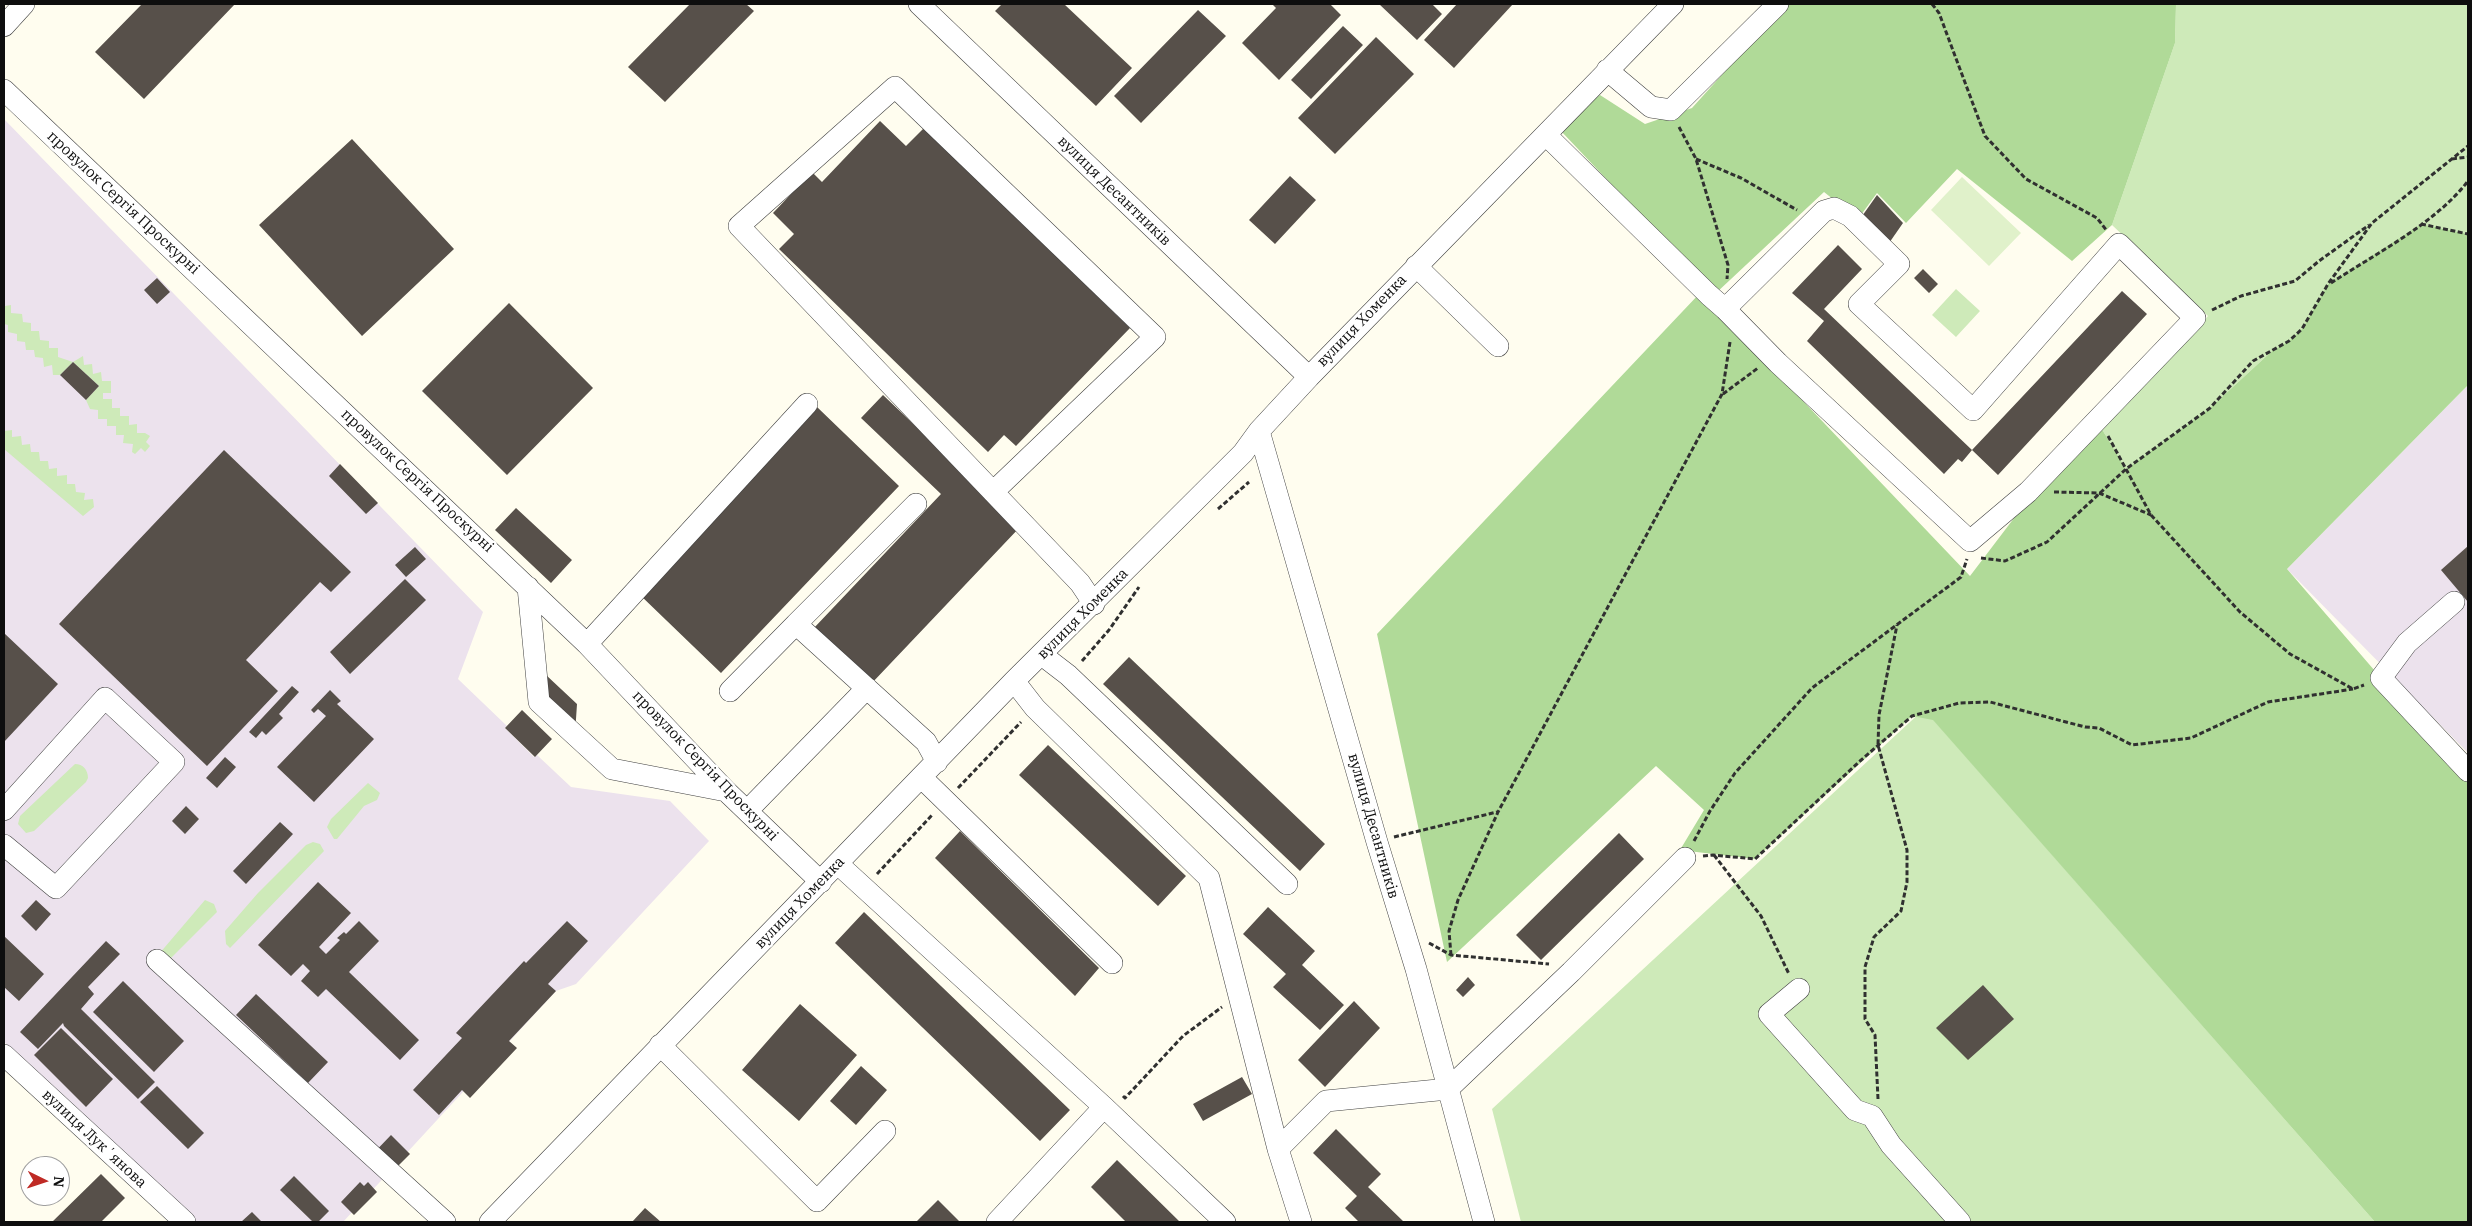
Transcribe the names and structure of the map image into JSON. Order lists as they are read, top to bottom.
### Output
{
  "streets": {
    "street": [
      "вулиця Десантників",
      "провулок Сергія Проскурні",
      "вулиця Хоменка",
      "вулиця Лукʼянова"
    ]
  },
  "crossings": [
    ["вулиця Десантників", "вулиця Хоменка"],
    ["провулок Сергія Проскурні", "вулиця Хоменка"]
  ],
  "north": "right"
}
